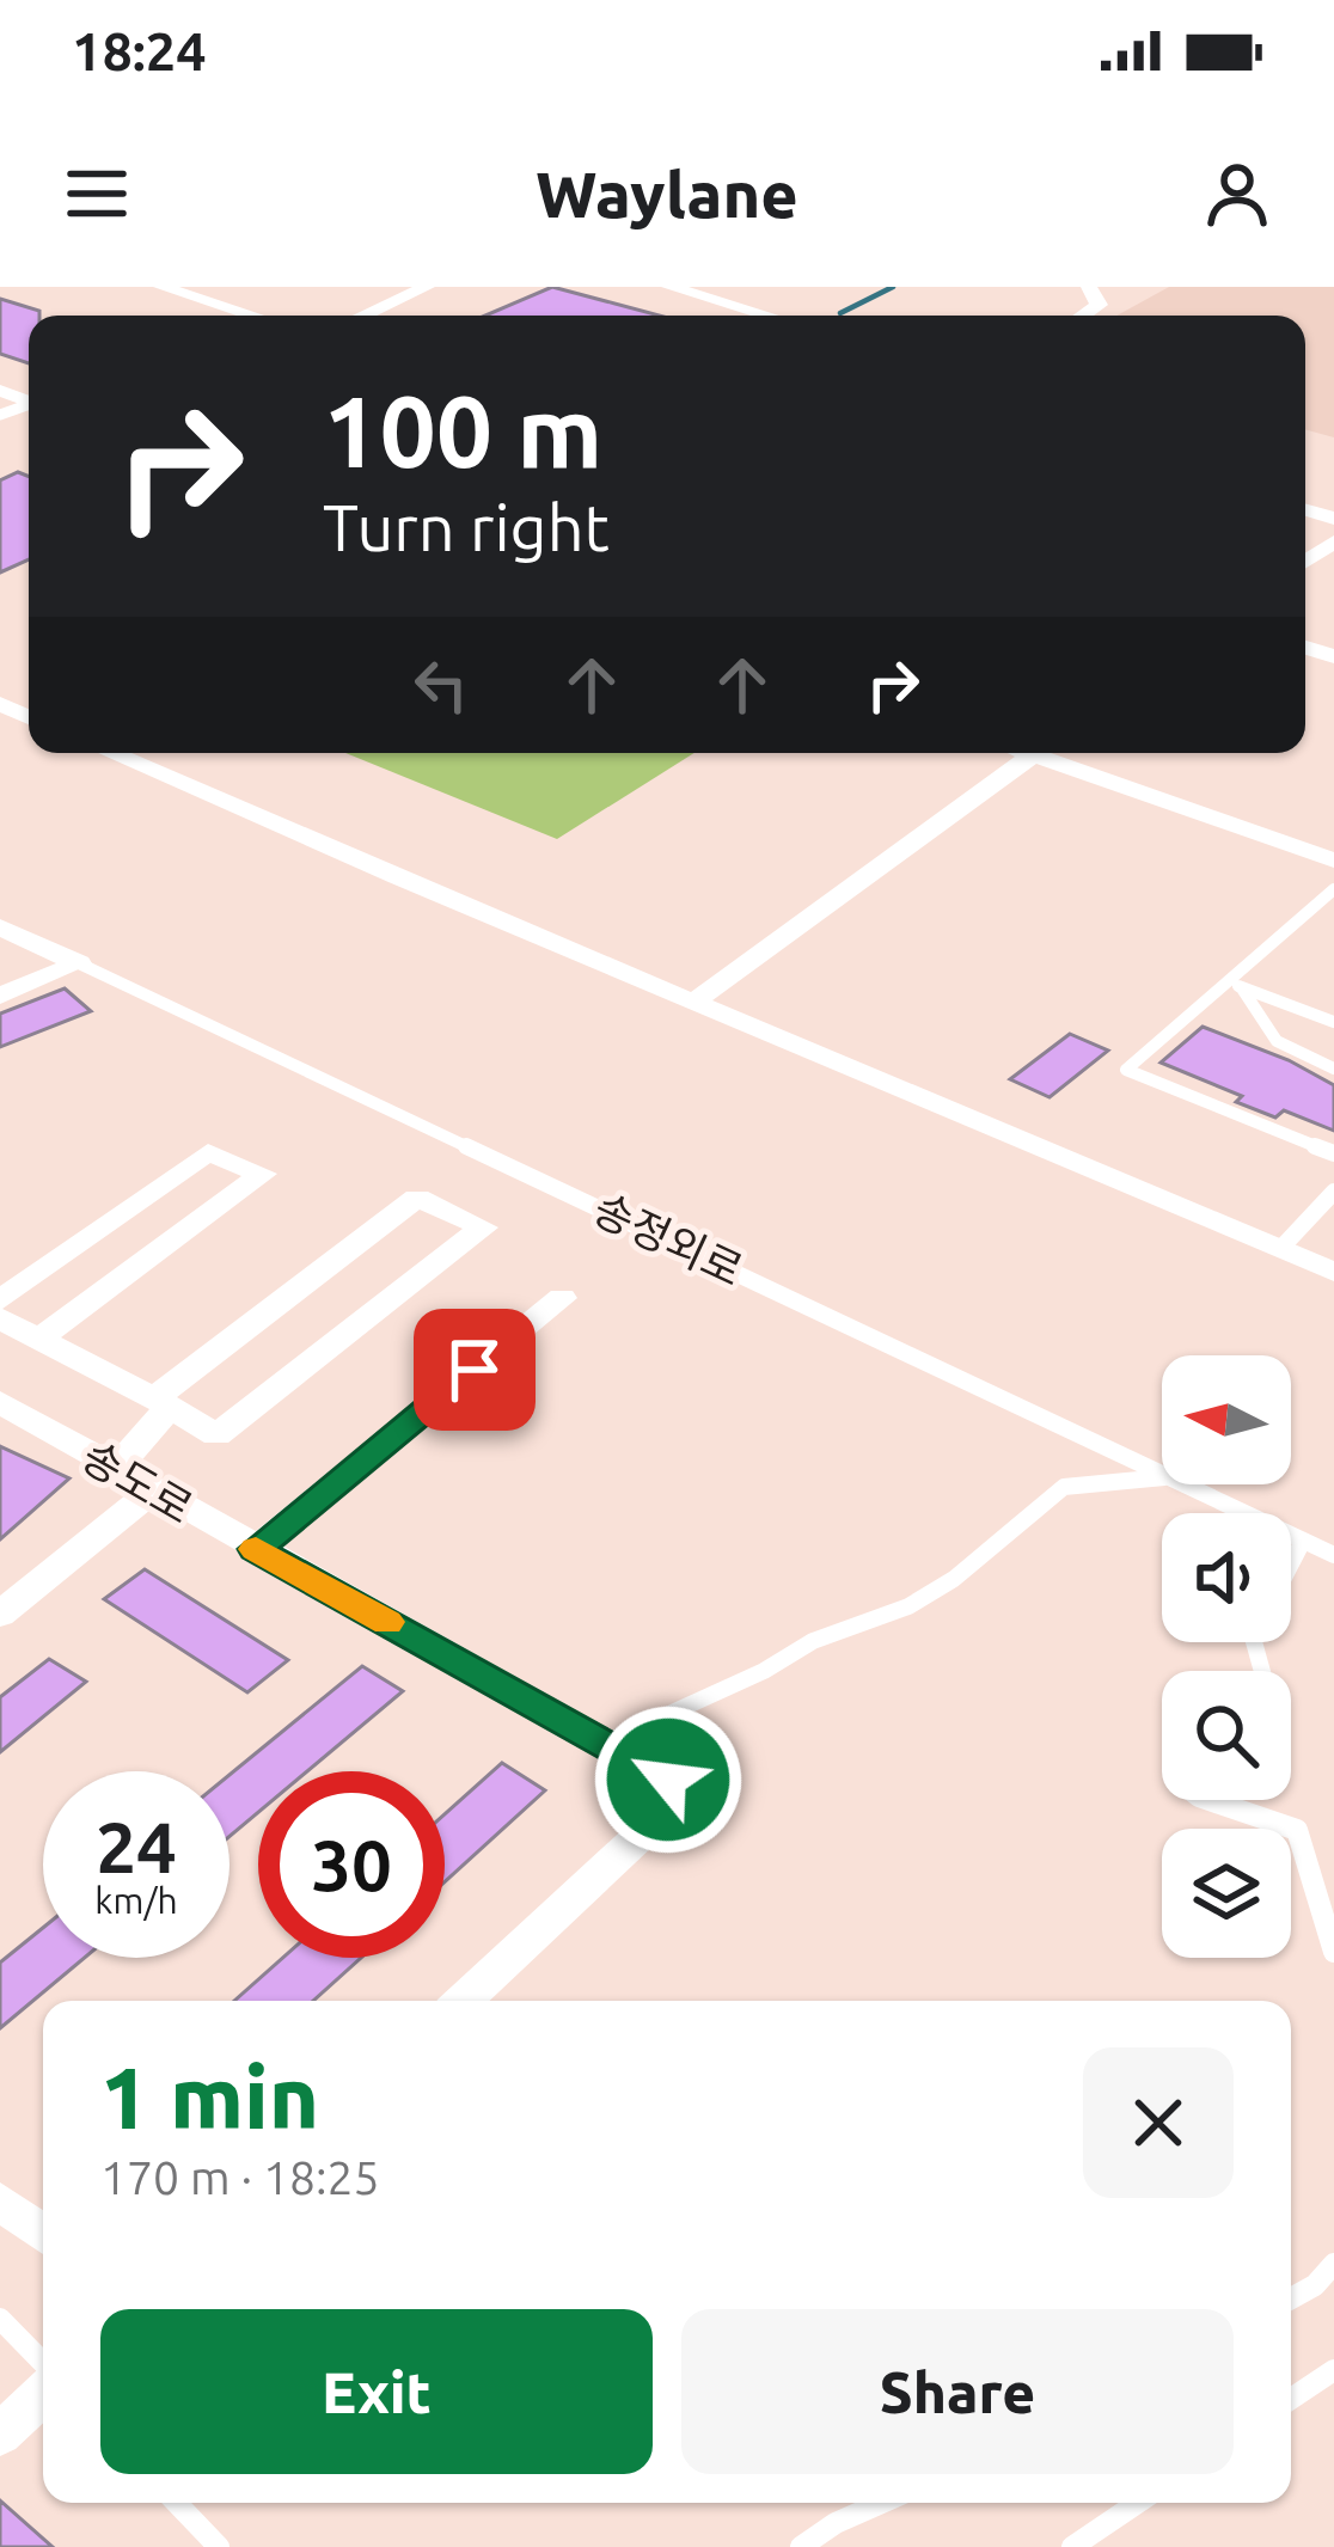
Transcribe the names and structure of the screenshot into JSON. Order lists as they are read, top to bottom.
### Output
{
  "streets": {
    "street": ["송정외로", "송도로"]
  },
  "north": "left",
  "page": {
    "status": "18:24",
    "header": "Waylane",
    "turn": ["100 m", "Turn right"],
    "speed": "24 km/h",
    "limit": "30",
    "heading": ["1 min", "170 m · 18:25"],
    "buttons": ["Exit", "Share"]
  }
}
